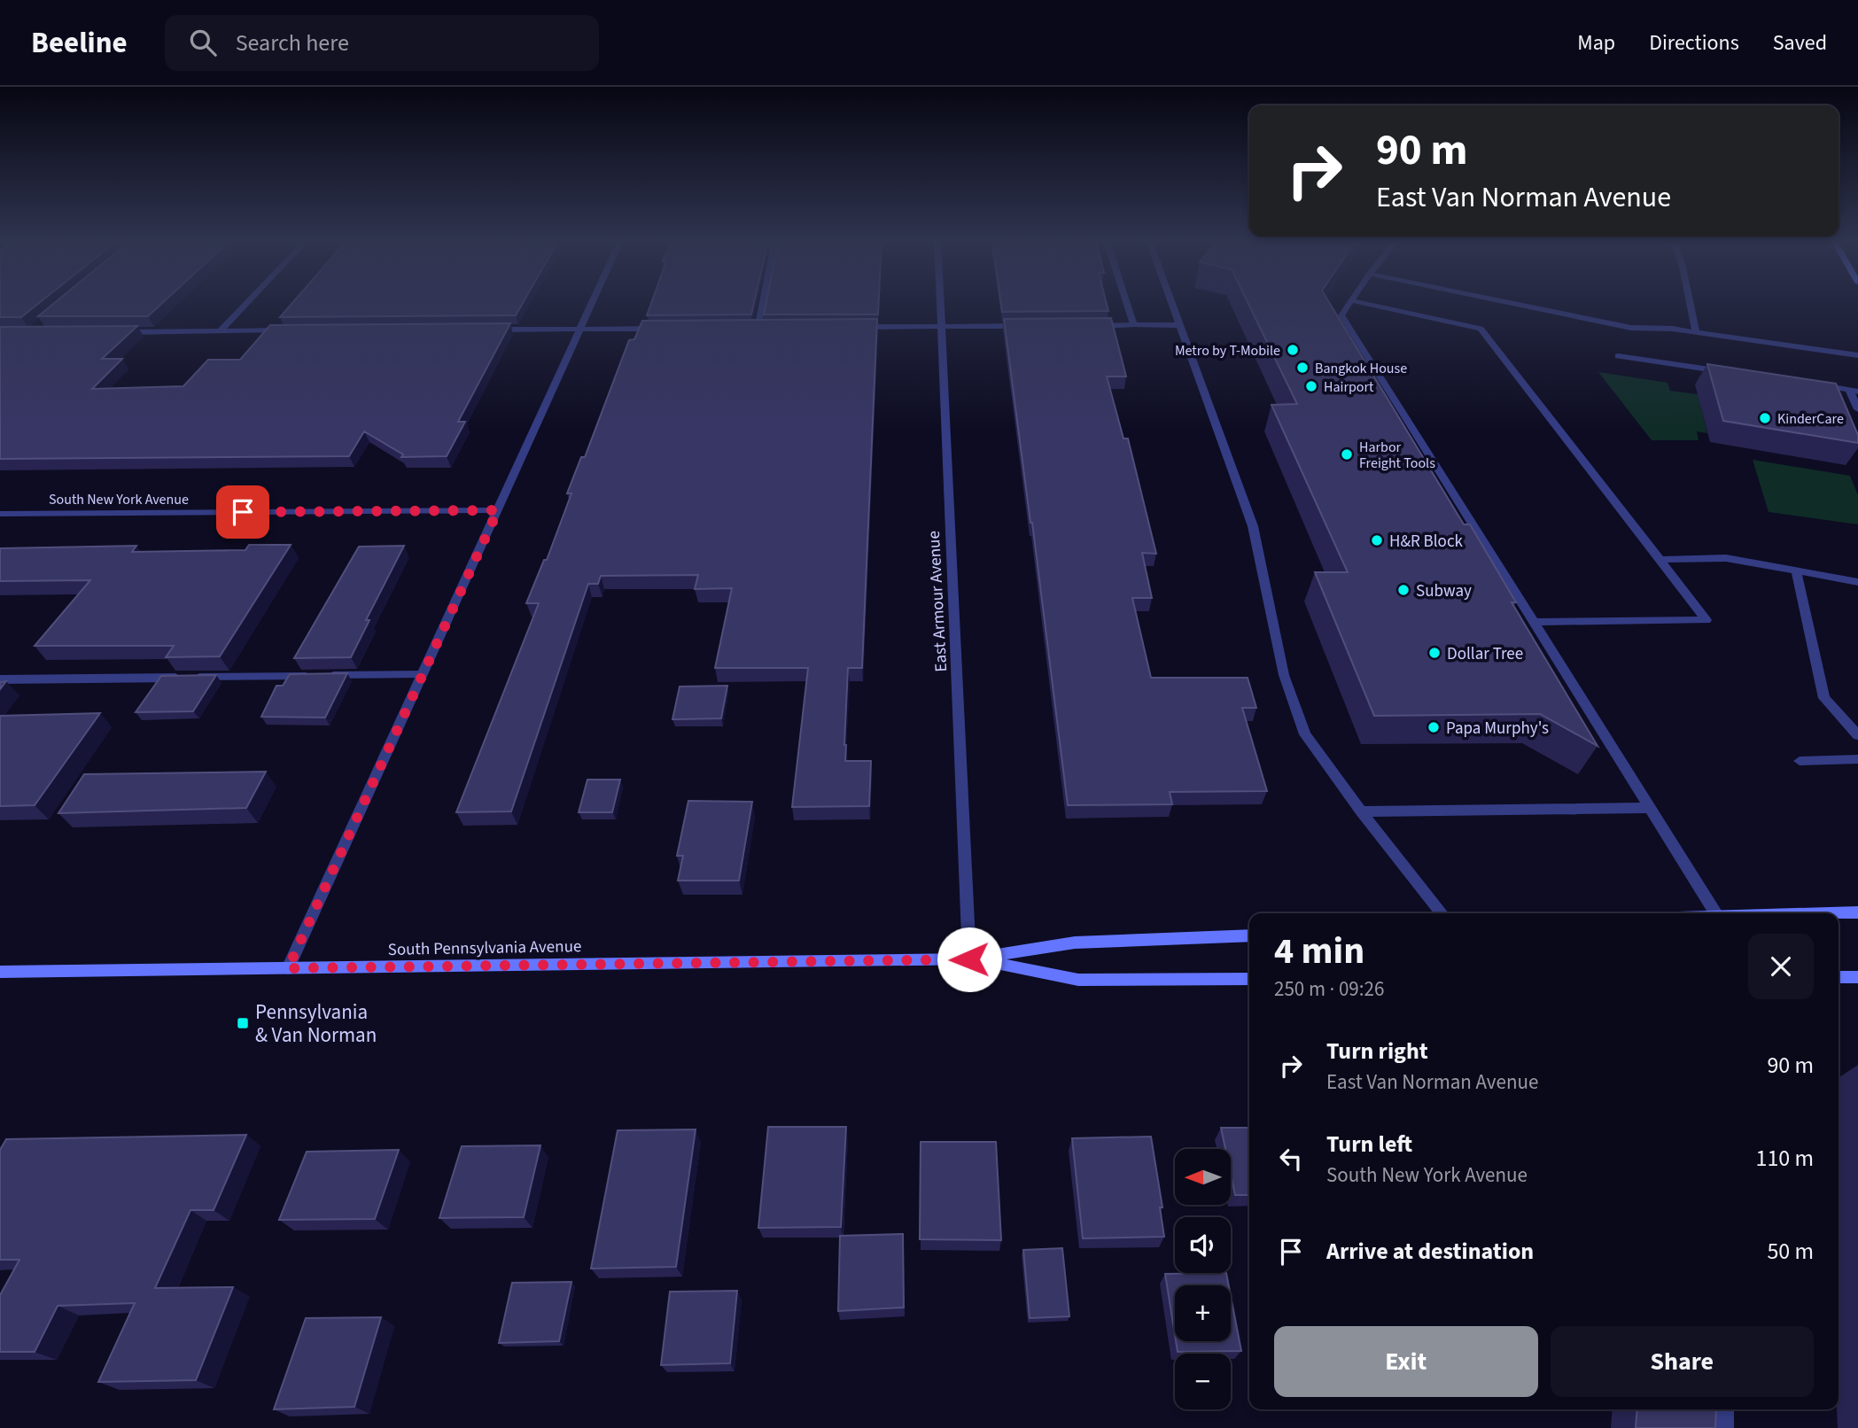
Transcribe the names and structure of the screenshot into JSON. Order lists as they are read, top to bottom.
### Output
{
  "streets": {
    "street": ["South New York Avenue", "East Armour Avenue", "South Pennsylvania Avenue"]
  },
  "crossings": [
    ["East Armour Avenue", "South Pennsylvania Avenue"]
  ],
  "places": {
    "other": [
      "Metro by T-Mobile",
      "Bangkok House",
      "Hairport",
      "KinderCare",
      "Harbor Freight Tools",
      "H&R Block",
      "Subway",
      "Dollar Tree",
      "Papa Murphy's"
    ],
    "transit": ["Pennsylvania & Van Norman"]
  },
  "north": "left",
  "page": {
    "header": "Beeline",
    "search": "Search here",
    "nav": ["Map", "Directions", "Saved"],
    "turn": ["90 m", "East Van Norman Avenue"],
    "heading": ["4 min", "250 m · 09:26"],
    "list": [
      {
        "name": "Turn right",
        "note": "East Van Norman Avenue",
        "value": "90 m"
      },
      {
        "name": "Turn left",
        "note": "South New York Avenue",
        "value": "110 m"
      },
      {
        "name": "Arrive at destination",
        "value": "50 m"
      }
    ],
    "map_buttons": ["+", "−"],
    "buttons": ["Exit", "Share"]
  }
}
